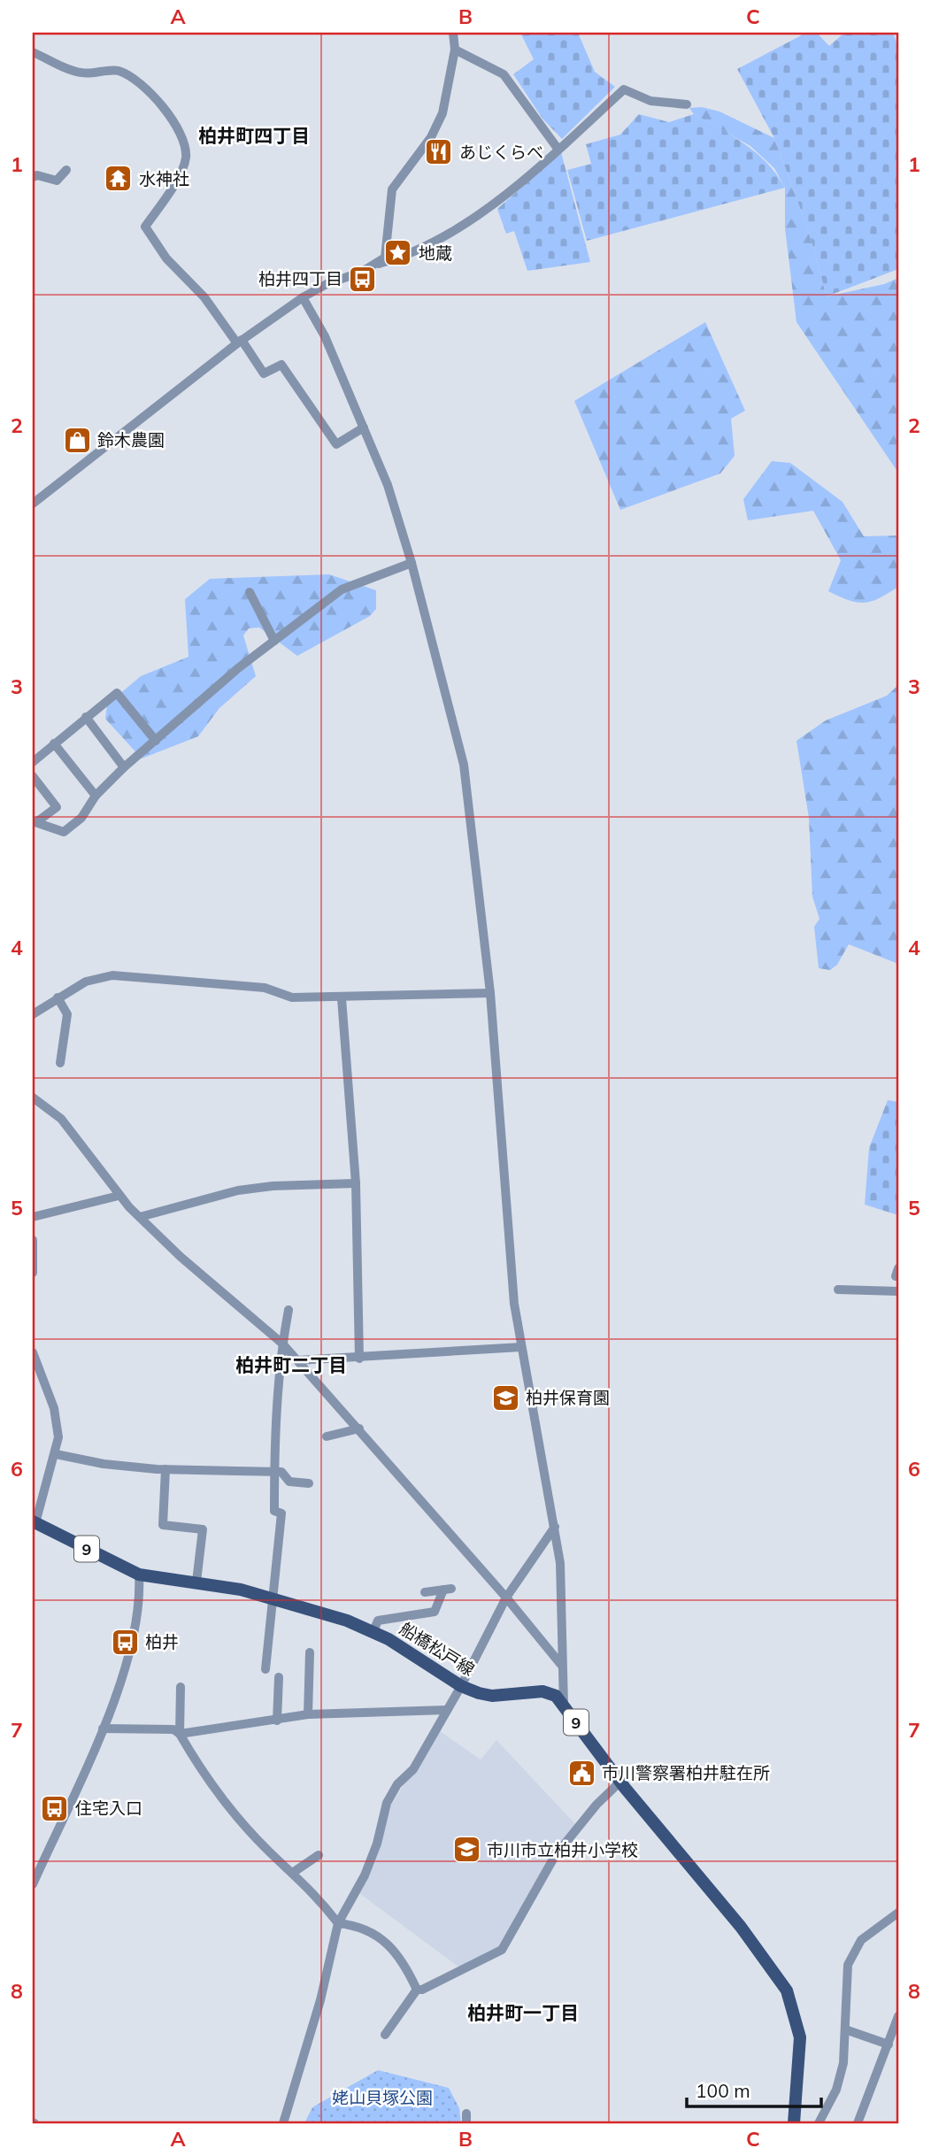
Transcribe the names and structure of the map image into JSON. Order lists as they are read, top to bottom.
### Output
{
  "streets": {
    "main road": ["9", "船橋松戸線"]
  },
  "districts": ["柏井町四丁目", "柏井町二丁目", "柏井町一丁目"],
  "parks": ["姥山貝塚公園"],
  "places": {
    "restaurant": ["あじくらべ"],
    "temple": ["水神社"],
    "place": ["地蔵"],
    "bus stop": ["柏井四丁目", "柏井", "住宅入口"],
    "shop": ["鈴木農園"],
    "school or university": ["柏井保育園", "市川市立柏井小学校"],
    "public building": ["市川警察署柏井駐在所"]
  },
  "scale_bar": "100 m",
  "grid": {
    "columns": ["A", "B", "C"],
    "rows": [
      "1",
      "2",
      "3",
      "4",
      "5",
      "6",
      "7",
      "8"
    ]
  }
}
